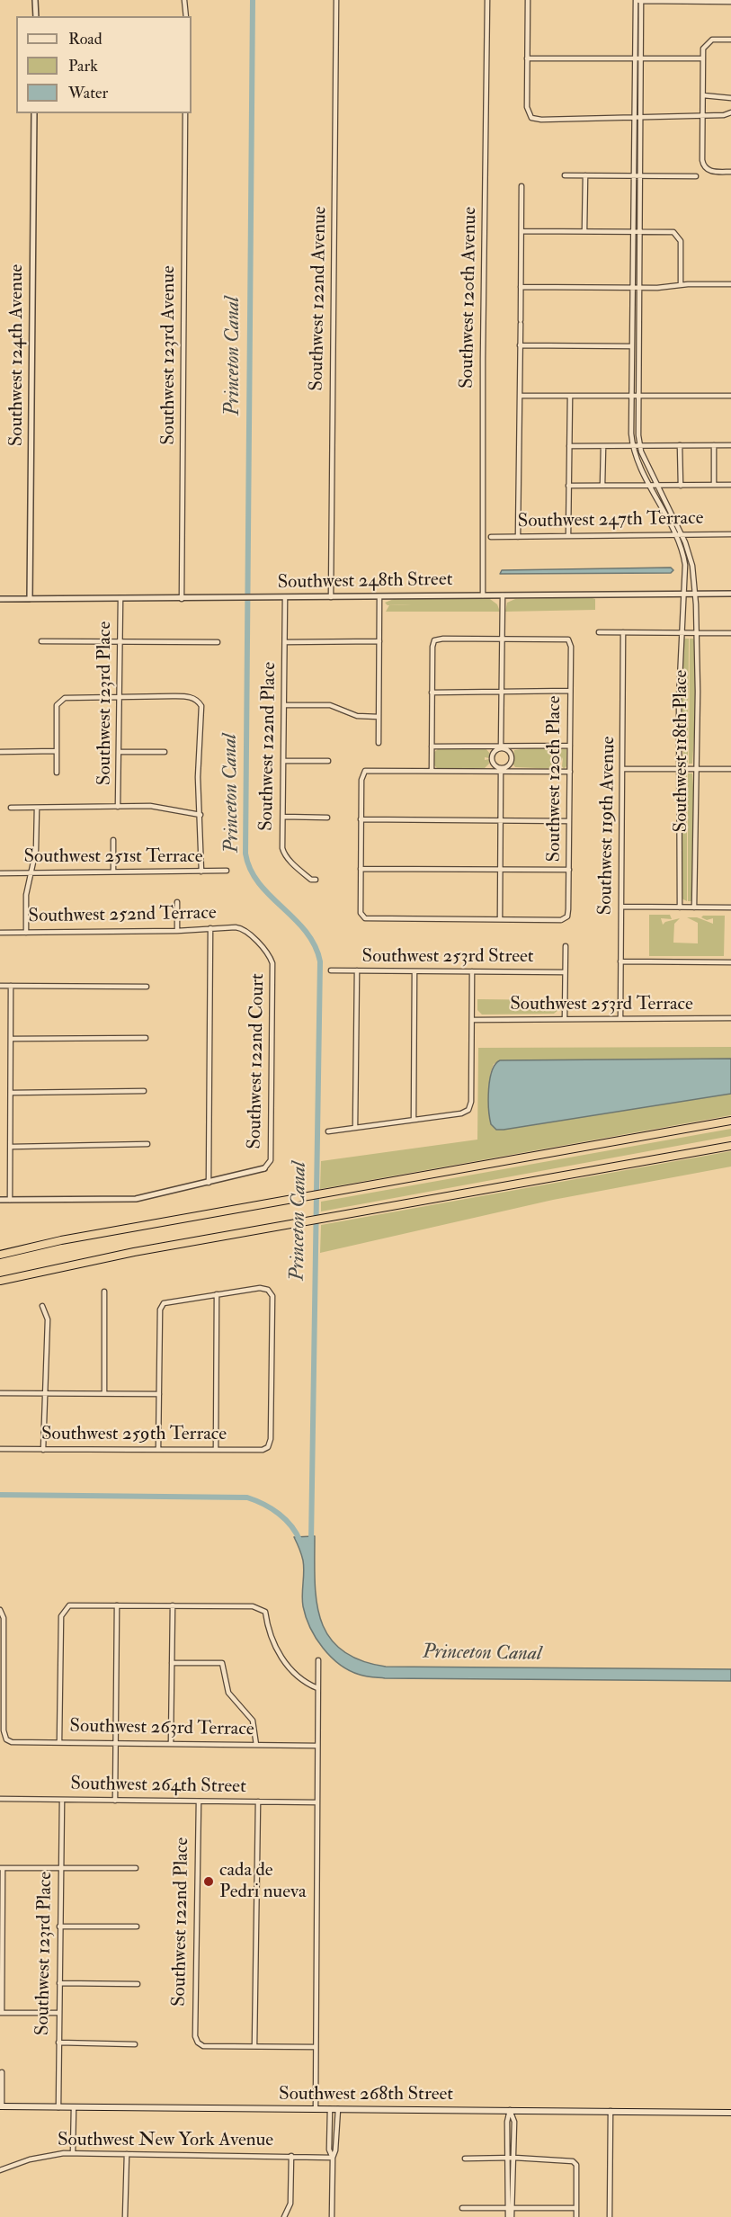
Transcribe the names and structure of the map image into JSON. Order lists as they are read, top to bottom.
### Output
{
  "streets": {
    "main road": ["Southwest 268th Street"],
    "street": [
      "Southwest 120th Avenue",
      "Southwest 122nd Avenue",
      "Southwest 124th Avenue",
      "Southwest 123rd Avenue",
      "Southwest 247th Terrace",
      "Southwest 248th Street",
      "Southwest 123rd Place",
      "Southwest 122nd Place",
      "Southwest 118th Place",
      "Southwest 120th Place",
      "Southwest 119th Avenue",
      "Southwest 251st Terrace",
      "Southwest 252nd Terrace",
      "Southwest 253rd Street",
      "Southwest 253rd Terrace",
      "Southwest 122nd Court",
      "Southwest 259th Terrace",
      "Southwest 263rd Terrace",
      "Southwest 264th Street",
      "Southwest New York Avenue"
    ]
  },
  "crossings": [
    ["Southwest 120th Avenue", "Southwest 248th Street"],
    ["Southwest 122nd Avenue", "Southwest 248th Street"],
    ["Southwest 124th Avenue", "Southwest 248th Street"],
    ["Southwest 123rd Avenue", "Southwest 248th Street"],
    ["Southwest 247th Terrace", "Southwest 118th Place"],
    ["Southwest 248th Street", "Southwest 123rd Place"],
    ["Southwest 248th Street", "Southwest 122nd Place"],
    ["Southwest 248th Street", "Southwest 118th Place"],
    ["Southwest 123rd Place", "Southwest 264th Street"],
    ["Southwest 123rd Place", "Southwest 268th Street"],
    ["Southwest 122nd Place", "Southwest 264th Street"],
    ["Southwest 119th Avenue", "Southwest 253rd Terrace"],
    ["Southwest 252nd Terrace", "Southwest 122nd Court"]
  ],
  "water": ["Princeton Canal"],
  "places": ["cada de Pedri nueva"],
  "legend": ["Road", "Park", "Water"]
}
